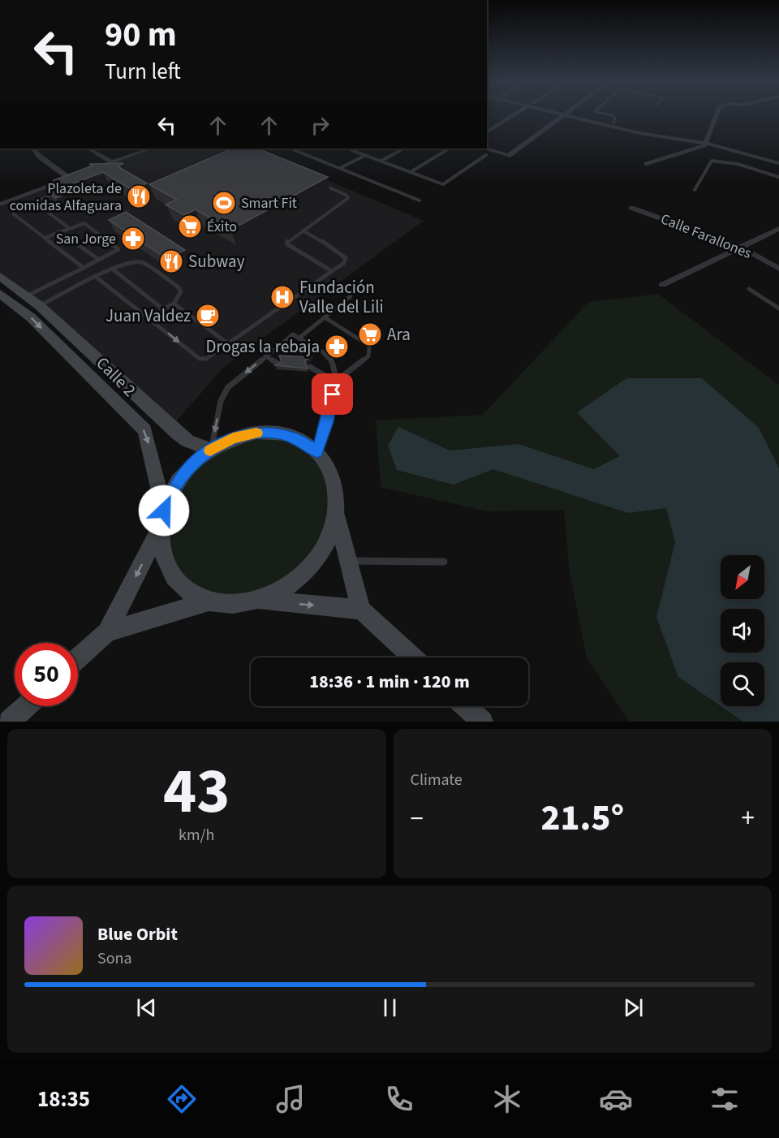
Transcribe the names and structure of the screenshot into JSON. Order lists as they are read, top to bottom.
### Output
{
  "streets": {
    "main road": ["Calle 2"],
    "street": ["Calle Farallones"]
  },
  "places": {
    "restaurant": ["Plazoleta de comidas Alfaguara", "Subway"],
    "sports": ["Smart Fit"],
    "supermarket": ["Éxito", "Ara"],
    "pharmacy": ["San Jorge", "Drogas la rebaja"],
    "hospital": ["Fundación Valle del Lili"],
    "cafe": ["Juan Valdez"]
  },
  "north": "bottom left",
  "page": {
    "turn": ["90 m", "Turn left"],
    "limit": "50",
    "trip": "18:36 · 1 min · 120 m",
    "tile": [
      ["43", "km/h"],
      "Climate"
    ],
    "heat": ["−", "21.5°", "+"],
    "song": ["Blue Orbit", "Sona"],
    "tabs": "18:35"
  }
}
